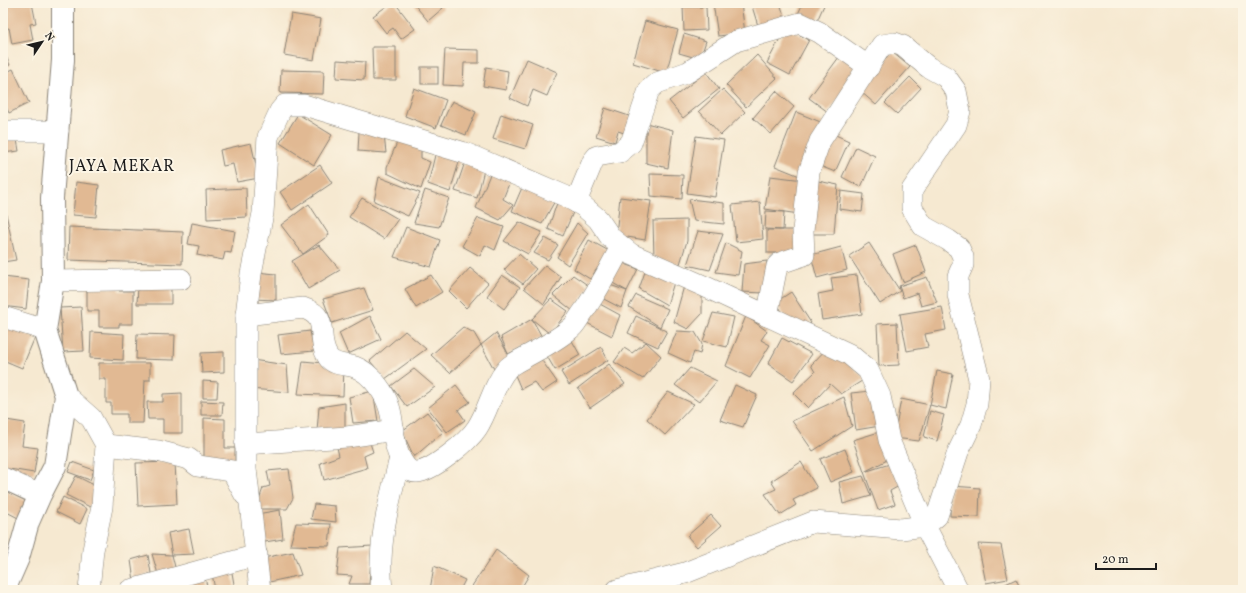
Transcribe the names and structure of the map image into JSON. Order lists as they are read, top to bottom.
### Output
{
  "districts": ["JAYA MEKAR"],
  "scale_bar": "20 m",
  "north": "top right"
}
